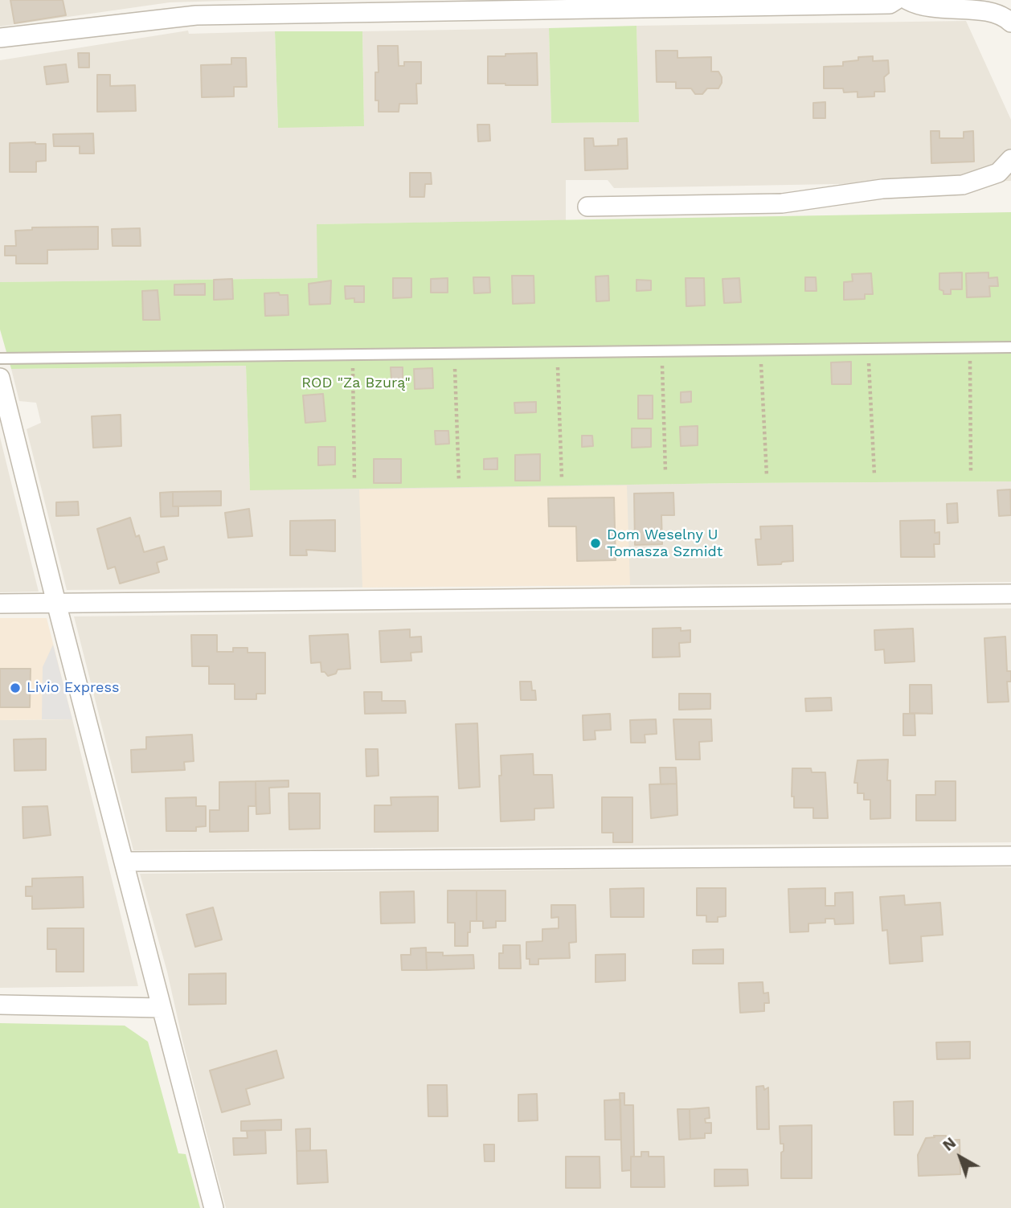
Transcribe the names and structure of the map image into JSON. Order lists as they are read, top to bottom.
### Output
{
  "parks": ["ROD \"Za Bzurą\""],
  "places": ["Dom Weselny U Tomasza Szmidt", "Livio Express"],
  "north": "top left"
}
